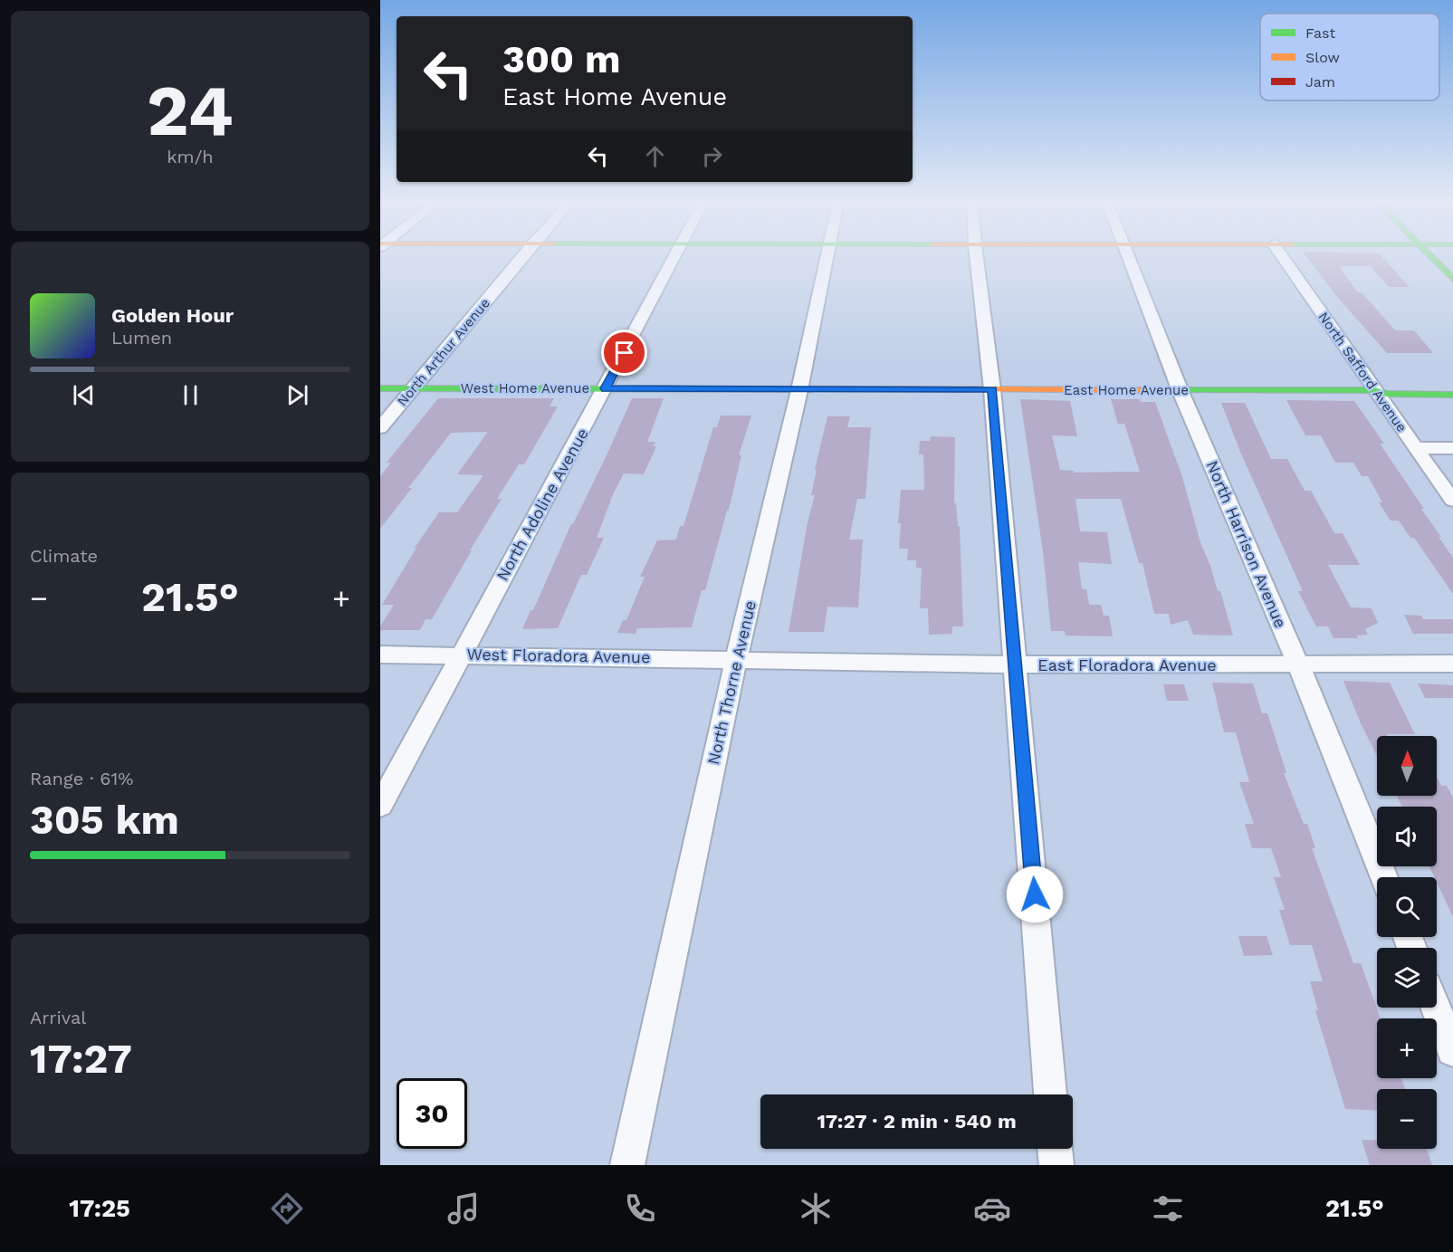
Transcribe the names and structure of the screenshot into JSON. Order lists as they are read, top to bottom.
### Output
{
  "streets": {
    "main road": ["West Home Avenue", "East Home Avenue"],
    "street": [
      "North Arthur Avenue",
      "North Safford Avenue",
      "North Adoline Avenue",
      "North Harrison Avenue",
      "West Floradora Avenue",
      "East Floradora Avenue",
      "North Thorne Avenue"
    ]
  },
  "crossings": [
    ["North Arthur Avenue", "West Home Avenue"],
    ["North Safford Avenue", "East Home Avenue"],
    ["West Home Avenue", "East Home Avenue"],
    ["West Home Avenue", "North Adoline Avenue"],
    ["West Home Avenue", "North Thorne Avenue"],
    ["East Home Avenue", "North Harrison Avenue"],
    ["East Home Avenue", "North Thorne Avenue"],
    ["North Adoline Avenue", "West Floradora Avenue"],
    ["North Harrison Avenue", "East Floradora Avenue"],
    ["West Floradora Avenue", "East Floradora Avenue"],
    ["West Floradora Avenue", "North Thorne Avenue"],
    ["East Floradora Avenue", "North Thorne Avenue"]
  ],
  "legend": ["Fast", "Slow", "Jam"],
  "north": "top",
  "page": {
    "tile": [
      ["24", "km/h"],
      "Climate",
      ["Range · 61%", "305 km"],
      ["Arrival", "17:27"]
    ],
    "turn": ["300 m", "East Home Avenue"],
    "song": ["Golden Hour", "Lumen"],
    "heat": ["−", "21.5°", "+"],
    "map_buttons": ["+", "−"],
    "limit": "30",
    "trip": "17:27 · 2 min · 540 m",
    "tabs": ["17:25", "21.5°"]
  }
}
